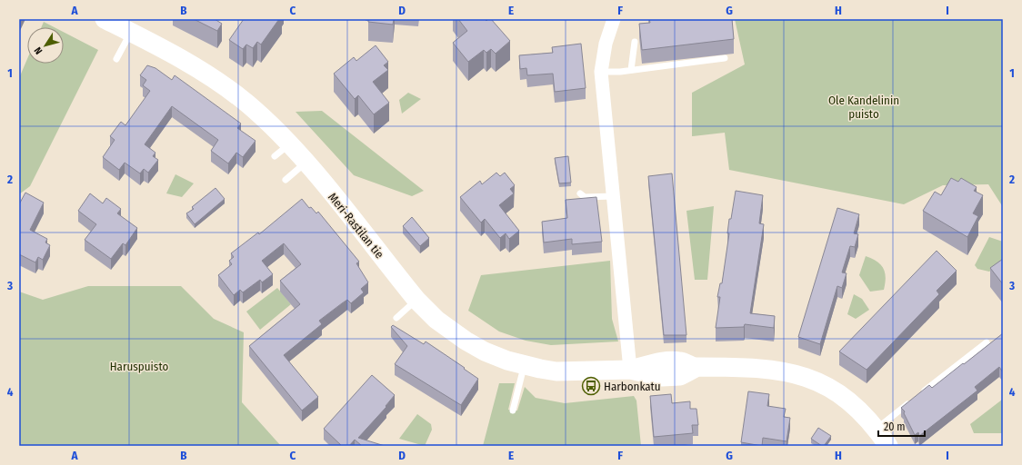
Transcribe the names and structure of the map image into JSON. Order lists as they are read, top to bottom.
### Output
{
  "streets": {
    "street": ["Meri-Rastilan tie"]
  },
  "parks": ["Ole Kandelinin puisto", "Haruspuisto"],
  "places": {
    "bus stop": ["Harbonkatu"]
  },
  "scale_bar": "20 m",
  "north": "bottom left",
  "grid": {
    "columns": [
      "A",
      "B",
      "C",
      "D",
      "E",
      "F",
      "G",
      "H",
      "I"
    ],
    "rows": [
      "1",
      "2",
      "3",
      "4"
    ]
  }
}
